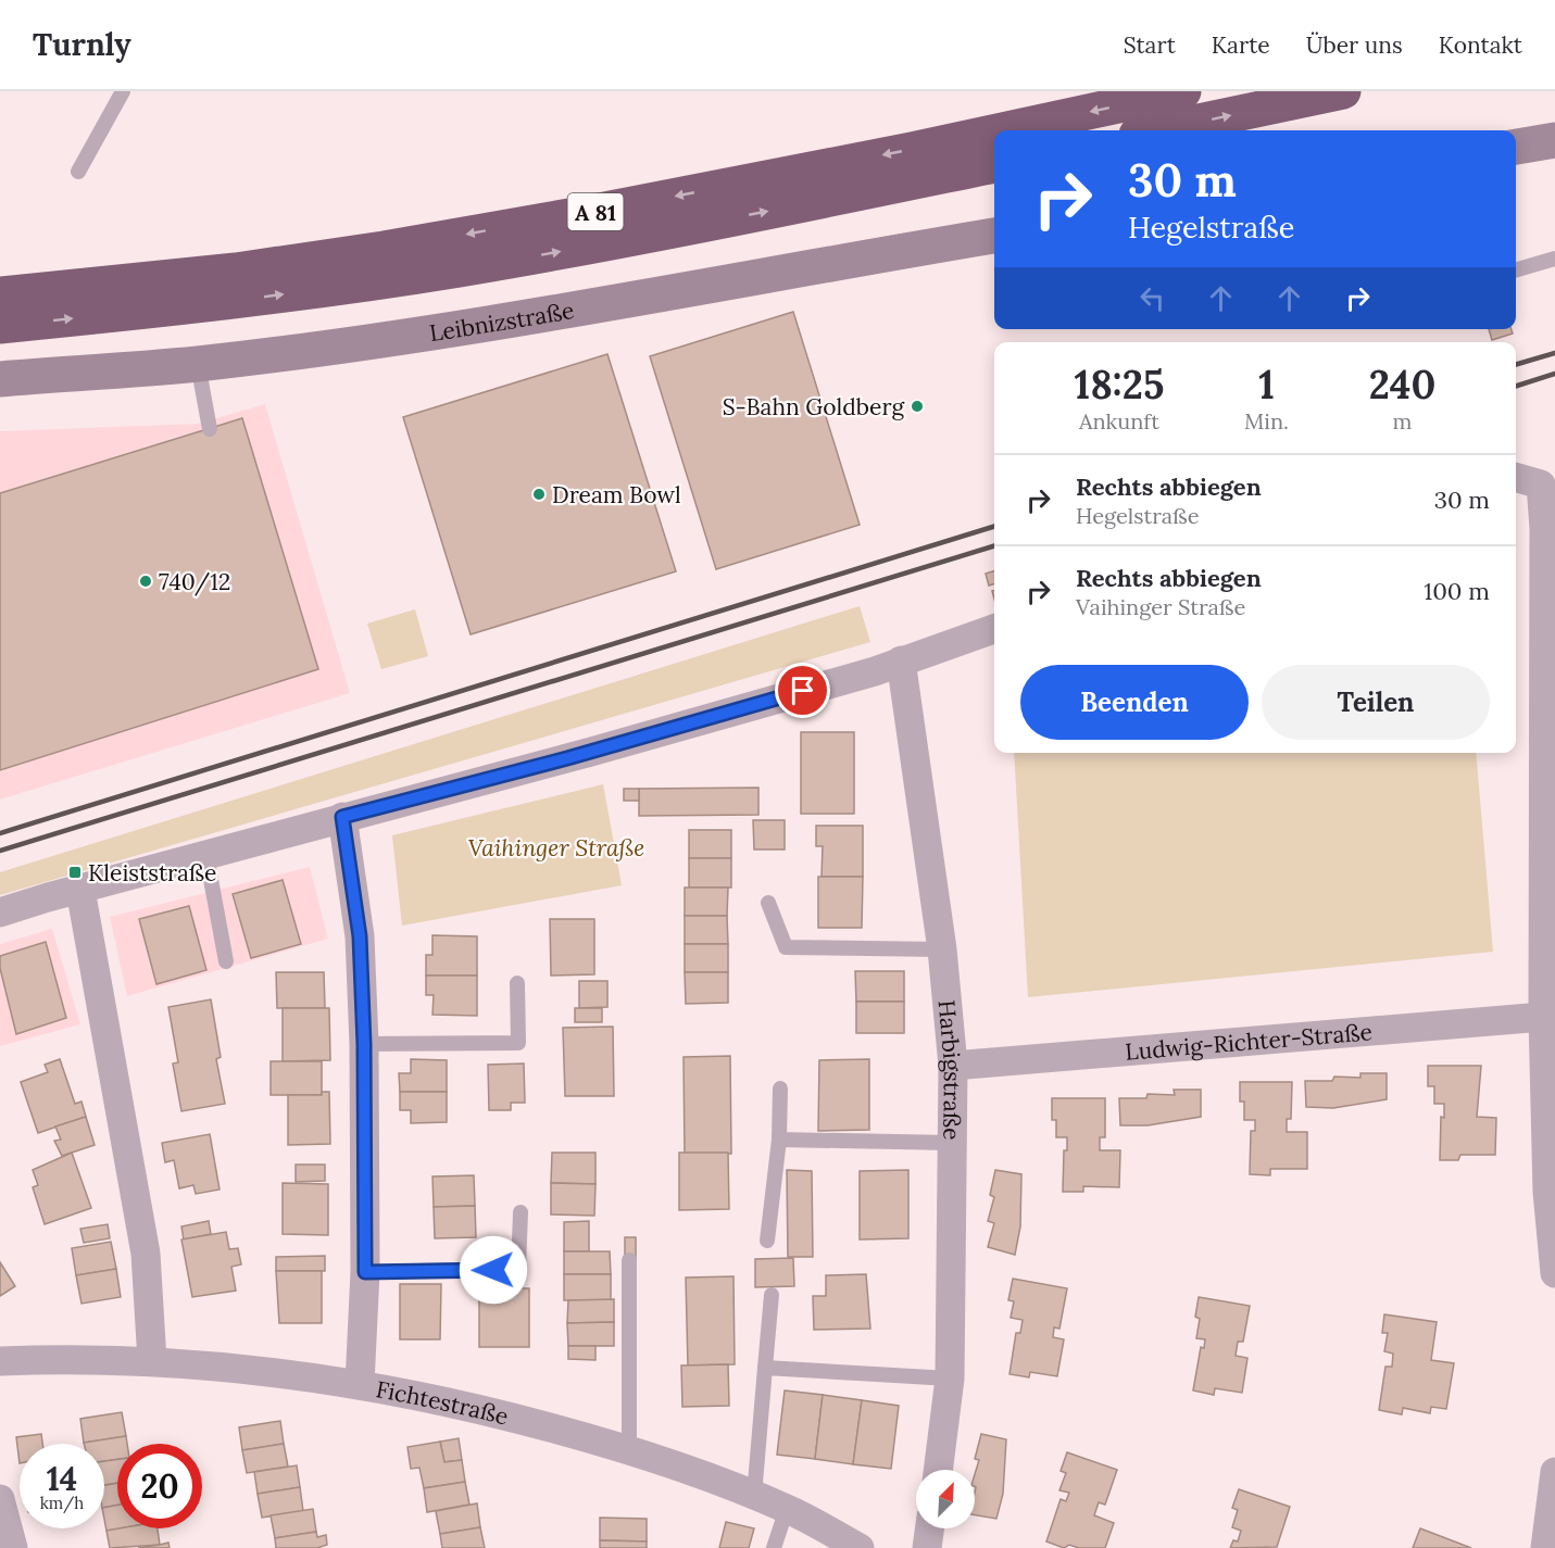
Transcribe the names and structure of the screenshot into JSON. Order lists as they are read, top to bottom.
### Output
{
  "streets": {
    "highway": ["A 81"],
    "street": [
      "Leibnizstraße",
      "Ludwig-Richter-Straße",
      "Harbigstraße",
      "Fichtestraße"
    ]
  },
  "crossings": [
    ["Ludwig-Richter-Straße", "Harbigstraße"]
  ],
  "parks": ["Vaihinger Straße"],
  "places": {
    "other": ["S-Bahn Goldberg", "Dream Bowl", "740/12"],
    "transit": ["Kleiststraße"]
  },
  "north": "top right",
  "page": {
    "header": "Turnly",
    "nav": [
      "Start",
      "Karte",
      "Über uns",
      "Kontakt"
    ],
    "turn": ["30 m", "Hegelstraße"],
    "eta": [
      "18:25",
      "Ankunft",
      "1",
      "Min.",
      "240",
      "m"
    ],
    "list": [
      {
        "name": "Rechts abbiegen",
        "note": "Hegelstraße",
        "value": "30 m"
      },
      {
        "name": "Rechts abbiegen",
        "note": "Vaihinger Straße",
        "value": "100 m"
      }
    ],
    "buttons": ["Beenden", "Teilen"],
    "speed": "14 km/h",
    "limit": "20"
  }
}
